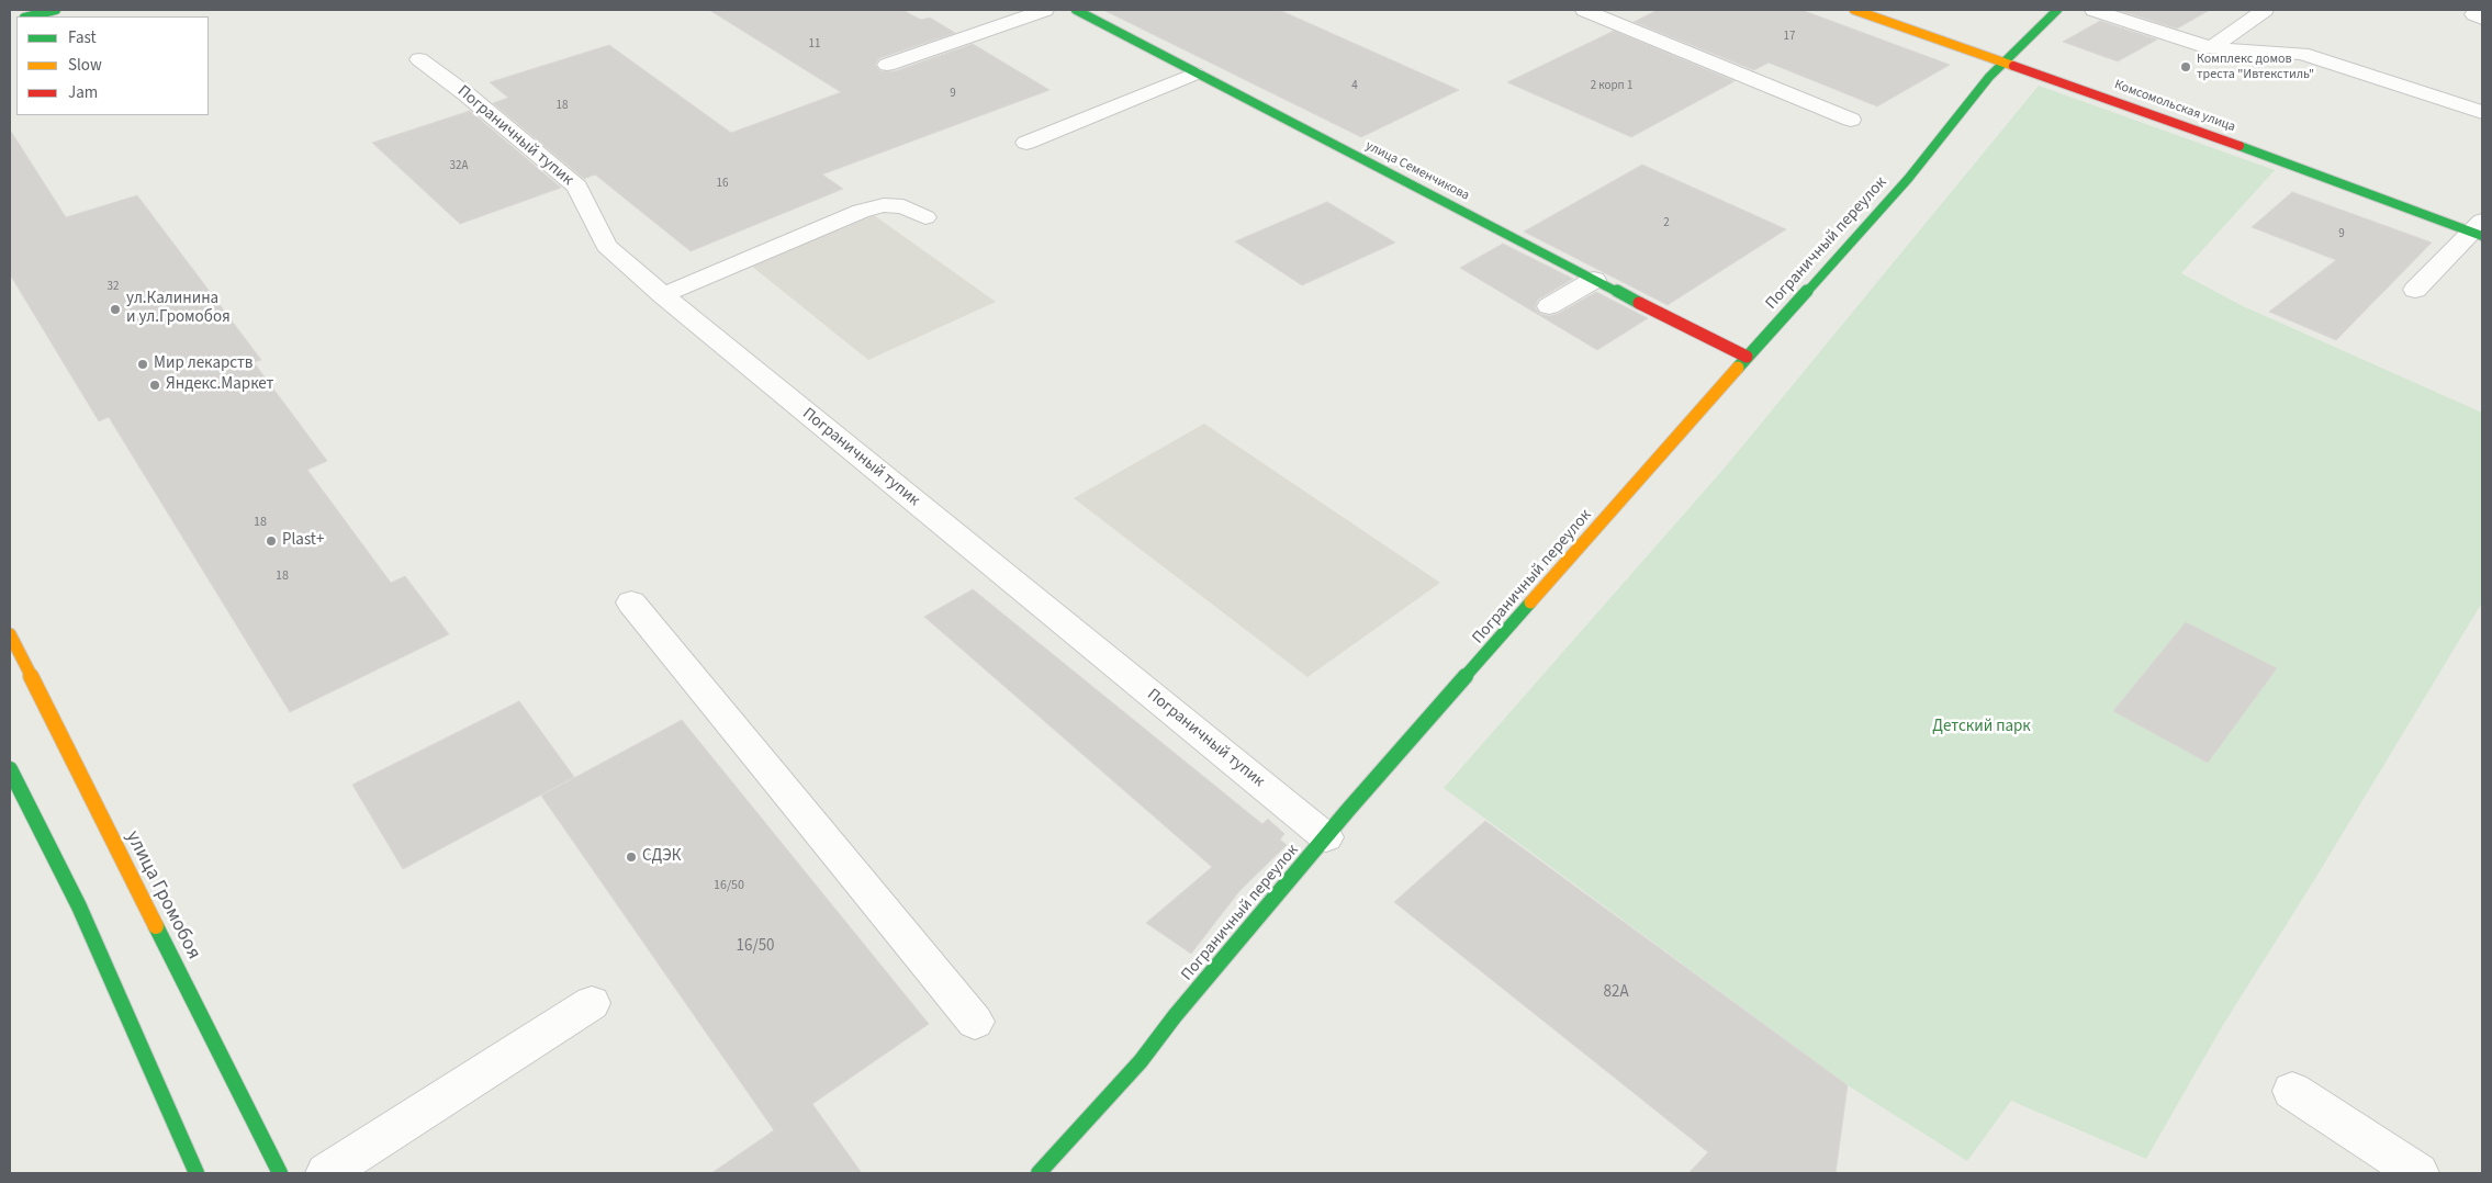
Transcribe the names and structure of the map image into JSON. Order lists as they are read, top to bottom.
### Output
{
  "streets": {
    "street": [
      "Комсомольская улица",
      "улица Семенчикова",
      "Пограничный переулок",
      "улица Громобоя"
    ],
    "lane": ["Пограничный тупик"]
  },
  "crossings": [
    ["Комсомольская улица", "Пограничный переулок"],
    ["Пограничный тупик", "Пограничный переулок"],
    ["улица Семенчикова", "Пограничный переулок"]
  ],
  "parks": ["Детский парк"],
  "places": [
    "Комплекс домов треста \"Ивтекстиль\"",
    "ул.Калинина и ул.Громобоя",
    "Мир лекарств",
    "Яндекс.Маркет",
    "Plast+",
    "СДЭК"
  ],
  "house_numbers": [
    "17",
    "11",
    "4",
    "2 корп 1",
    "9",
    "18",
    "32А",
    "16",
    "2",
    "9",
    "32",
    "18",
    "18",
    "16/50",
    "16/50",
    "82А"
  ],
  "legend": ["Fast", "Slow", "Jam"]
}
